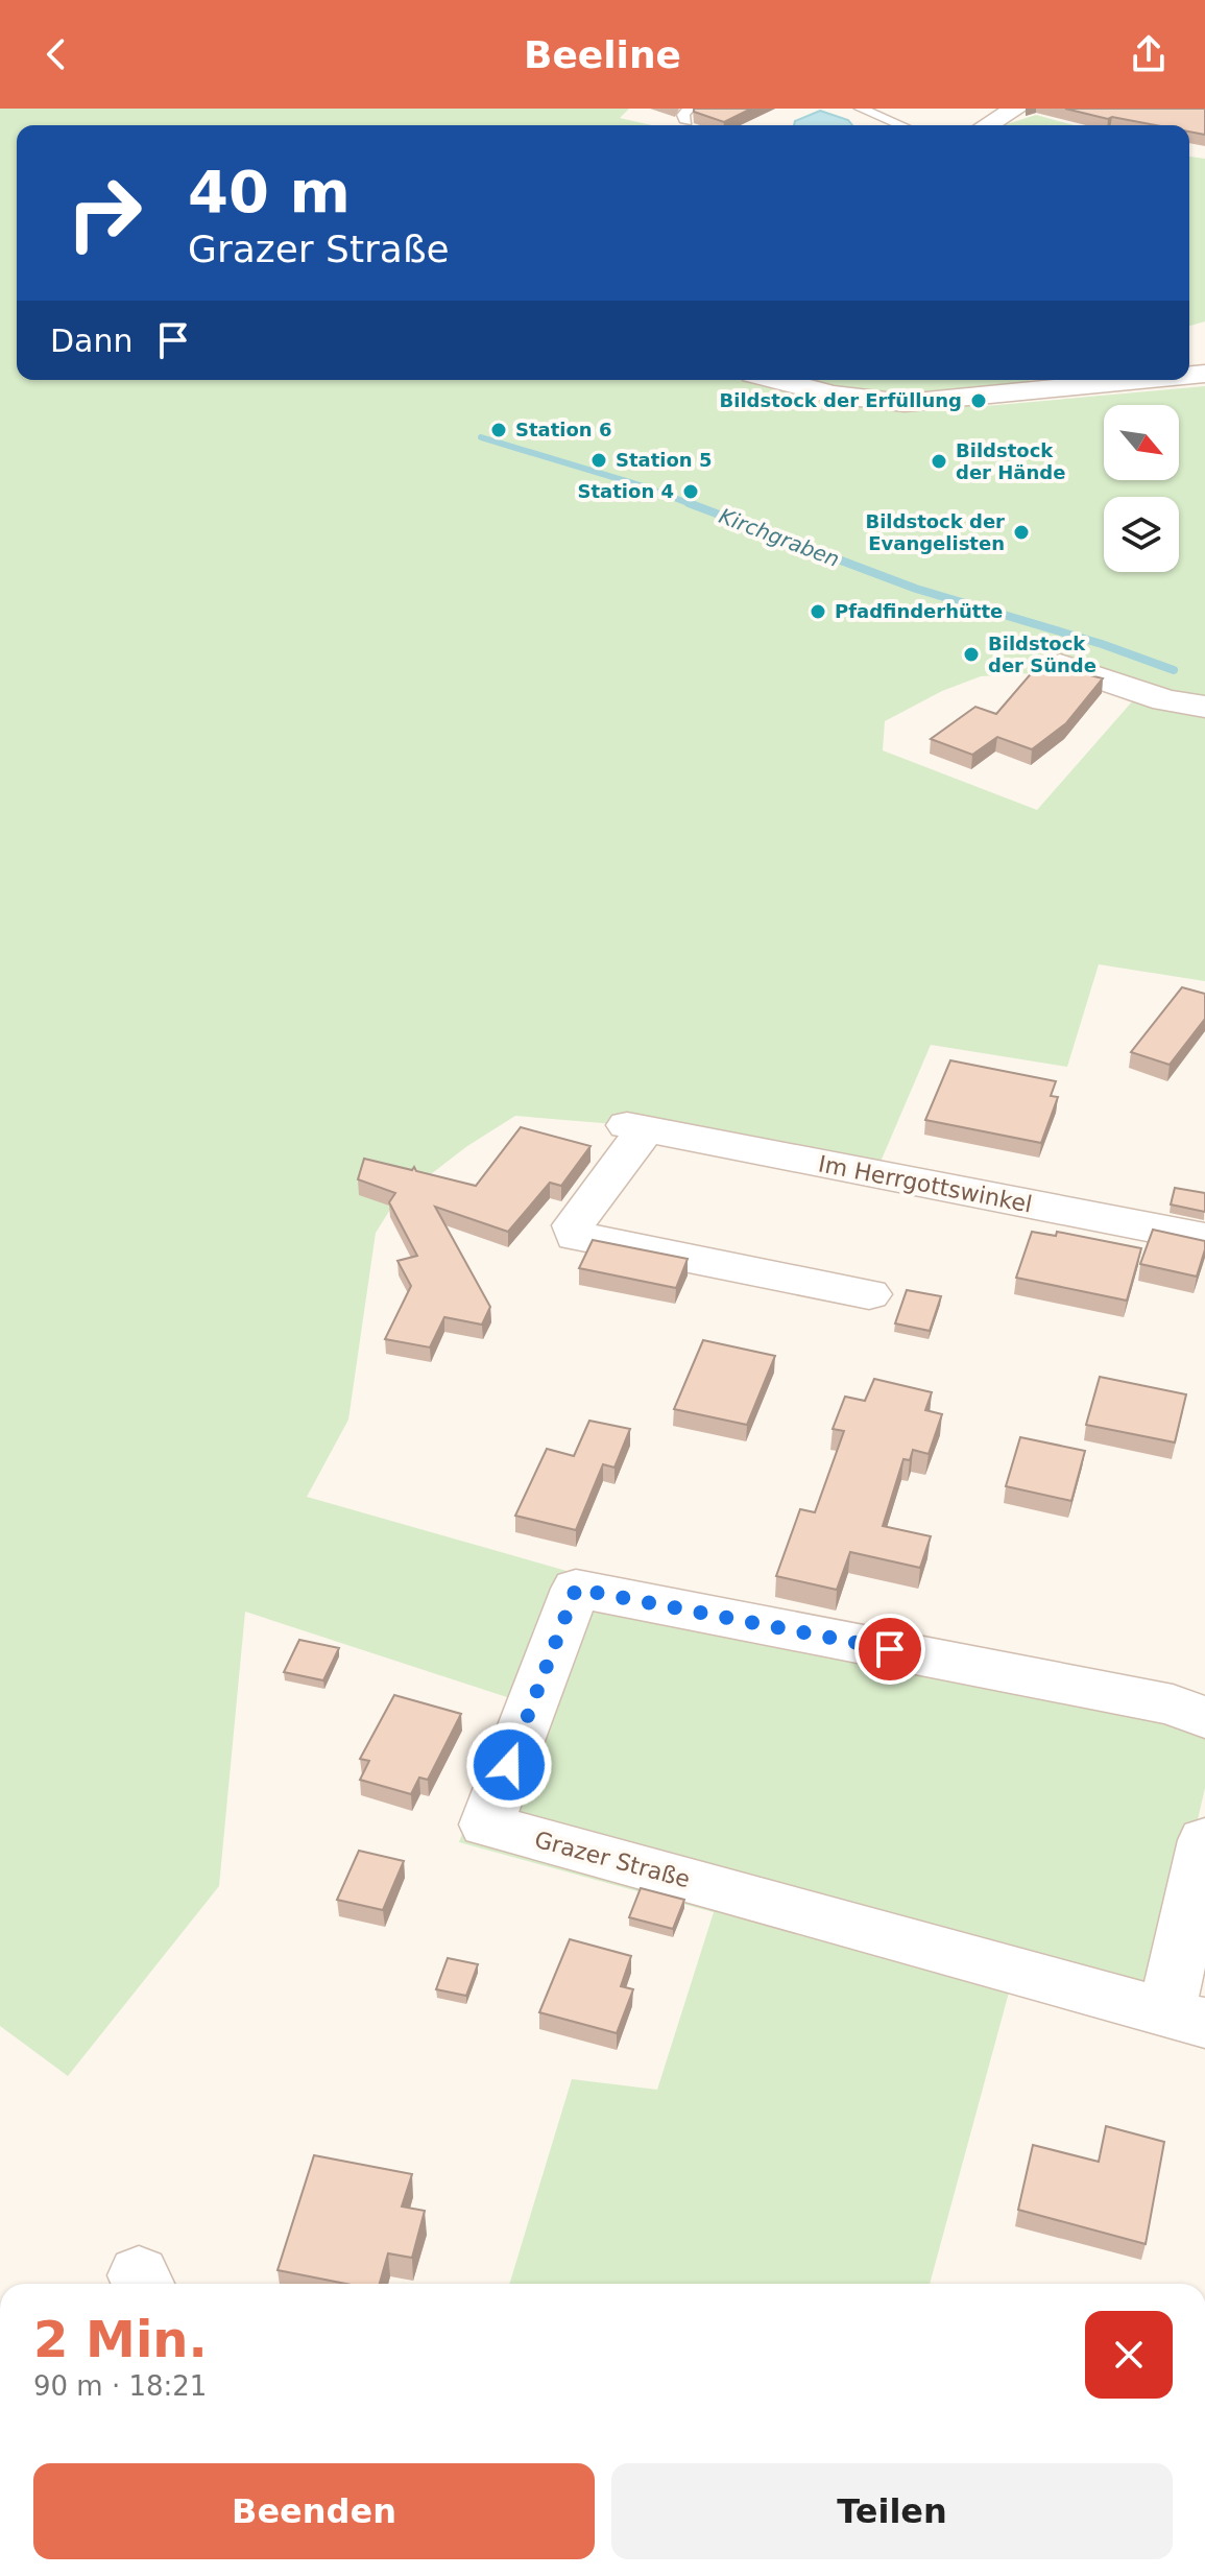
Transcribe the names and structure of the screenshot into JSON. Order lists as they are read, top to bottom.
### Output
{
  "streets": {
    "street": ["Im Herrgottswinkel", "Grazer Straße"]
  },
  "water": ["Kirchgraben"],
  "places": [
    "Bildstock der Erfüllung",
    "Station 6",
    "Station 5",
    "Bildstock der Hände",
    "Station 4",
    "Bildstock der Evangelisten",
    "Pfadfinderhütte",
    "Bildstock der Sünde"
  ],
  "north": "bottom right",
  "page": {
    "header": "Beeline",
    "turn": ["40 m", "Grazer Straße"],
    "then": "Dann",
    "heading": ["2 Min.", "90 m · 18:21"],
    "buttons": ["Beenden", "Teilen"]
  }
}
